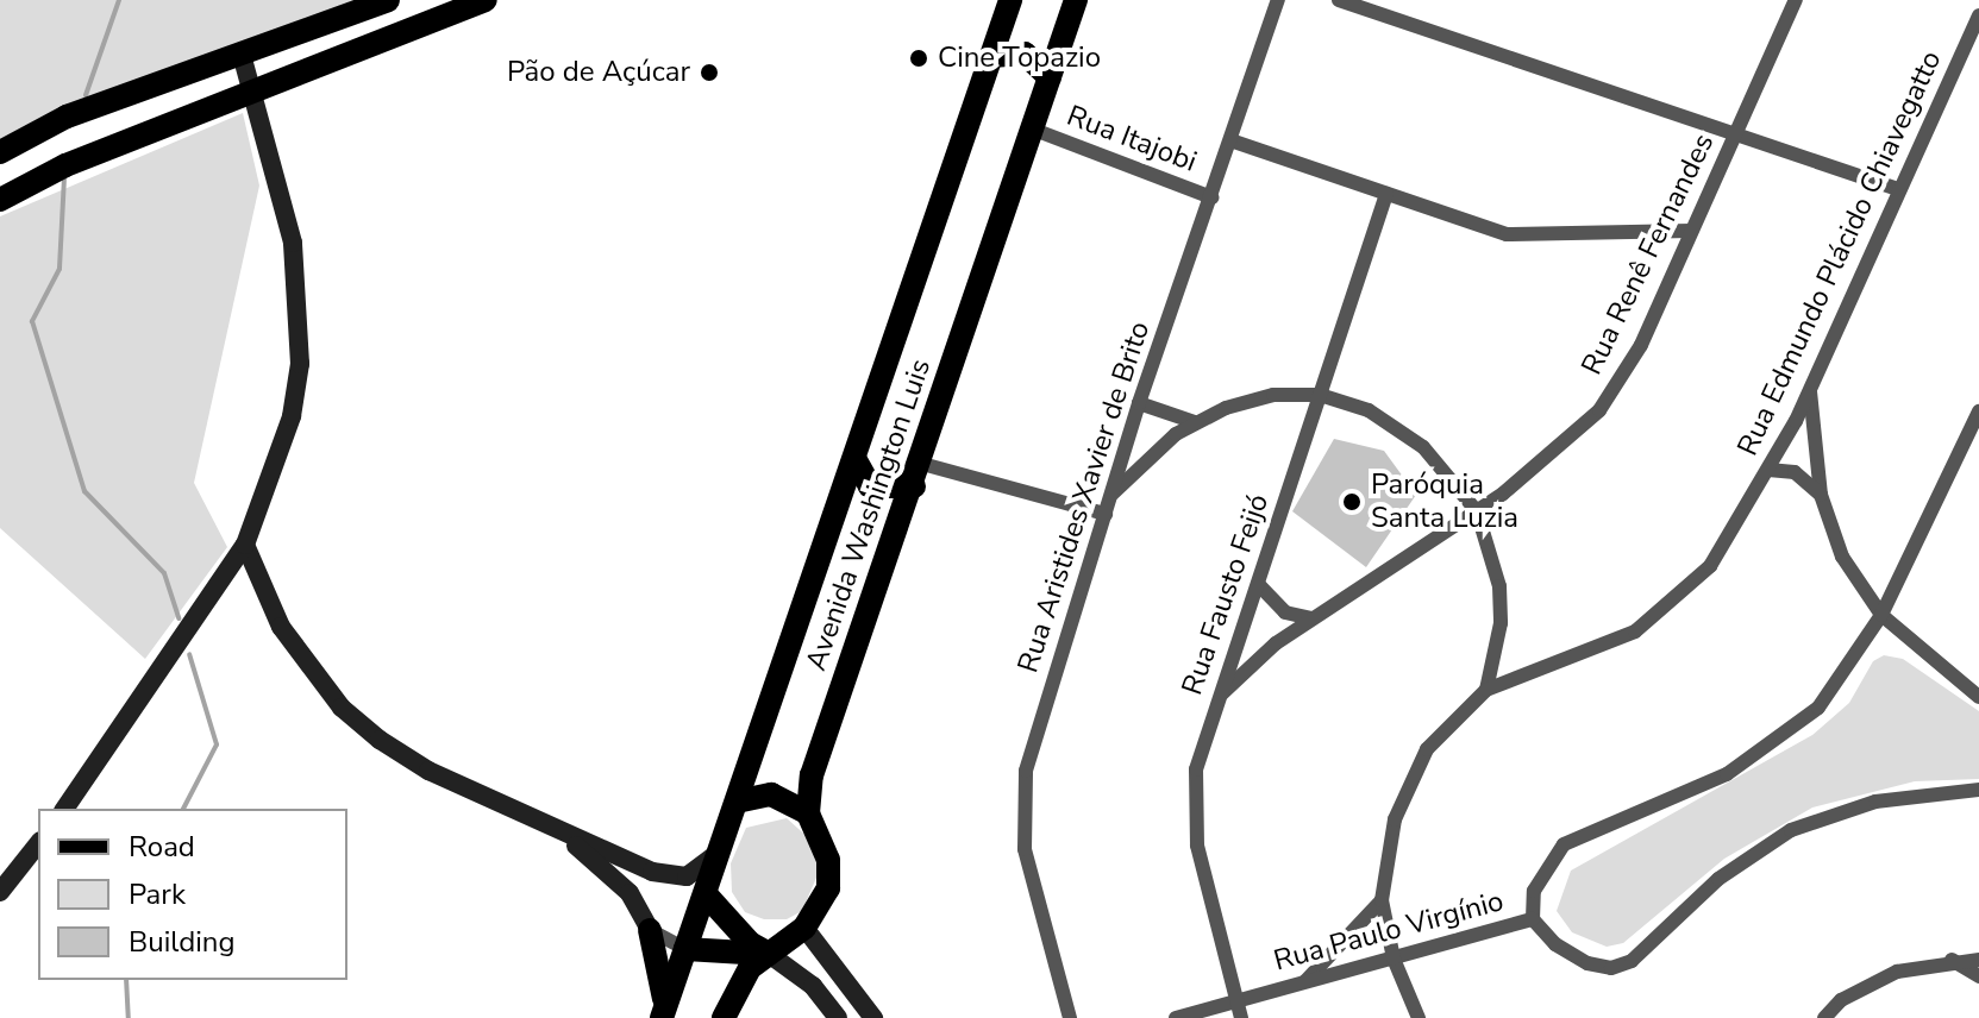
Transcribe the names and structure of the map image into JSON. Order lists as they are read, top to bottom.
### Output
{
  "streets": {
    "main road": ["Avenida Washington Luis"],
    "street": [
      "Rua Itajobi",
      "Rua Edmundo Plácido Chiavegatto",
      "Rua Renê Fernandes",
      "Rua Aristides Xavier de Brito",
      "Rua Fausto Feijó",
      "Rua Paulo Virgínio"
    ]
  },
  "crossings": [
    ["Rua Itajobi", "Rua Aristides Xavier de Brito"],
    ["Rua Itajobi", "Avenida Washington Luis"],
    ["Rua Edmundo Plácido Chiavegatto", "Rua Paulo Virgínio"],
    ["Rua Renê Fernandes", "Rua Fausto Feijó"],
    ["Rua Fausto Feijó", "Rua Paulo Virgínio"]
  ],
  "places": ["Cine Topazio", "Pão de Açúcar", "Paróquia Santa Luzia"],
  "legend": ["Road", "Park", "Building"]
}
